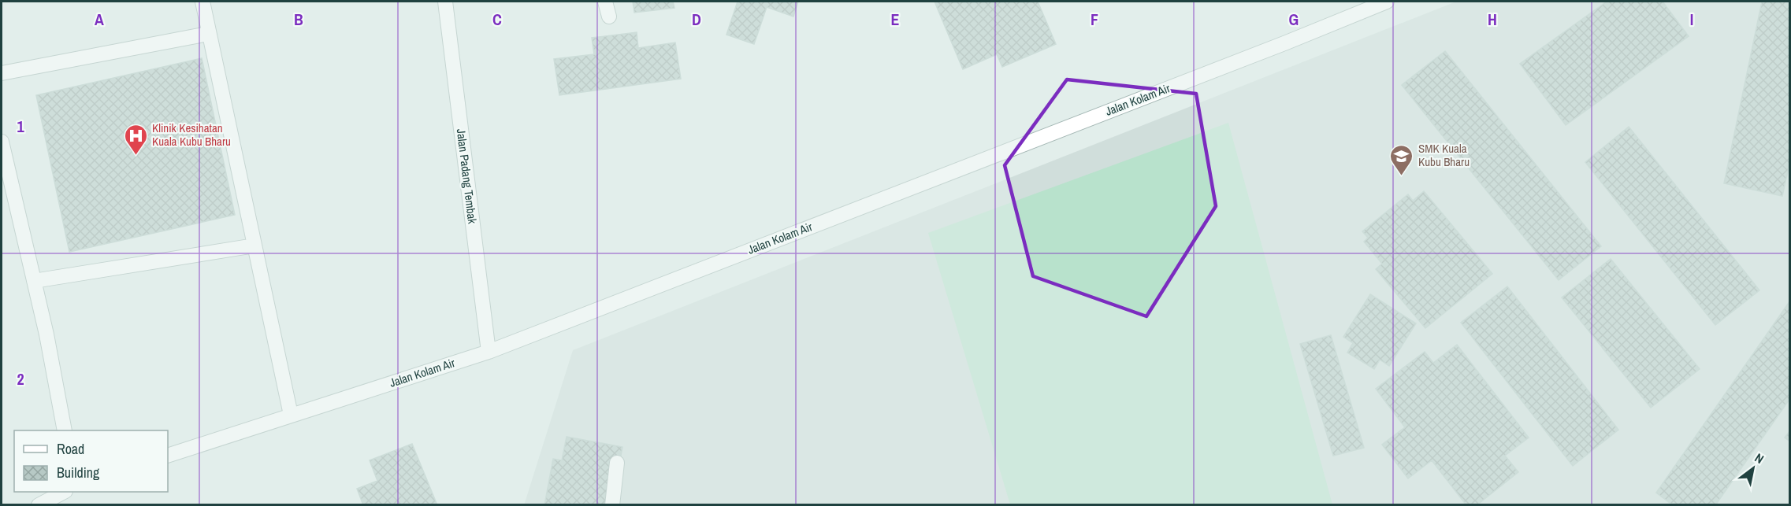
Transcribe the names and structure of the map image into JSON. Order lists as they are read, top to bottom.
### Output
{
  "streets": {
    "street": ["Jalan Kolam Air", "Jalan Padang Tembak"]
  },
  "crossings": [
    ["Jalan Kolam Air", "Jalan Padang Tembak"]
  ],
  "places": {
    "hospital": ["Klinik Kesihatan Kuala Kubu Bharu"],
    "school or university": ["SMK Kuala Kubu Bharu"]
  },
  "legend": ["Road", "Building"],
  "north": "top right",
  "grid": {
    "columns": [
      "A",
      "B",
      "C",
      "D",
      "E",
      "F",
      "G",
      "H",
      "I"
    ],
    "rows": ["1", "2"]
  }
}
